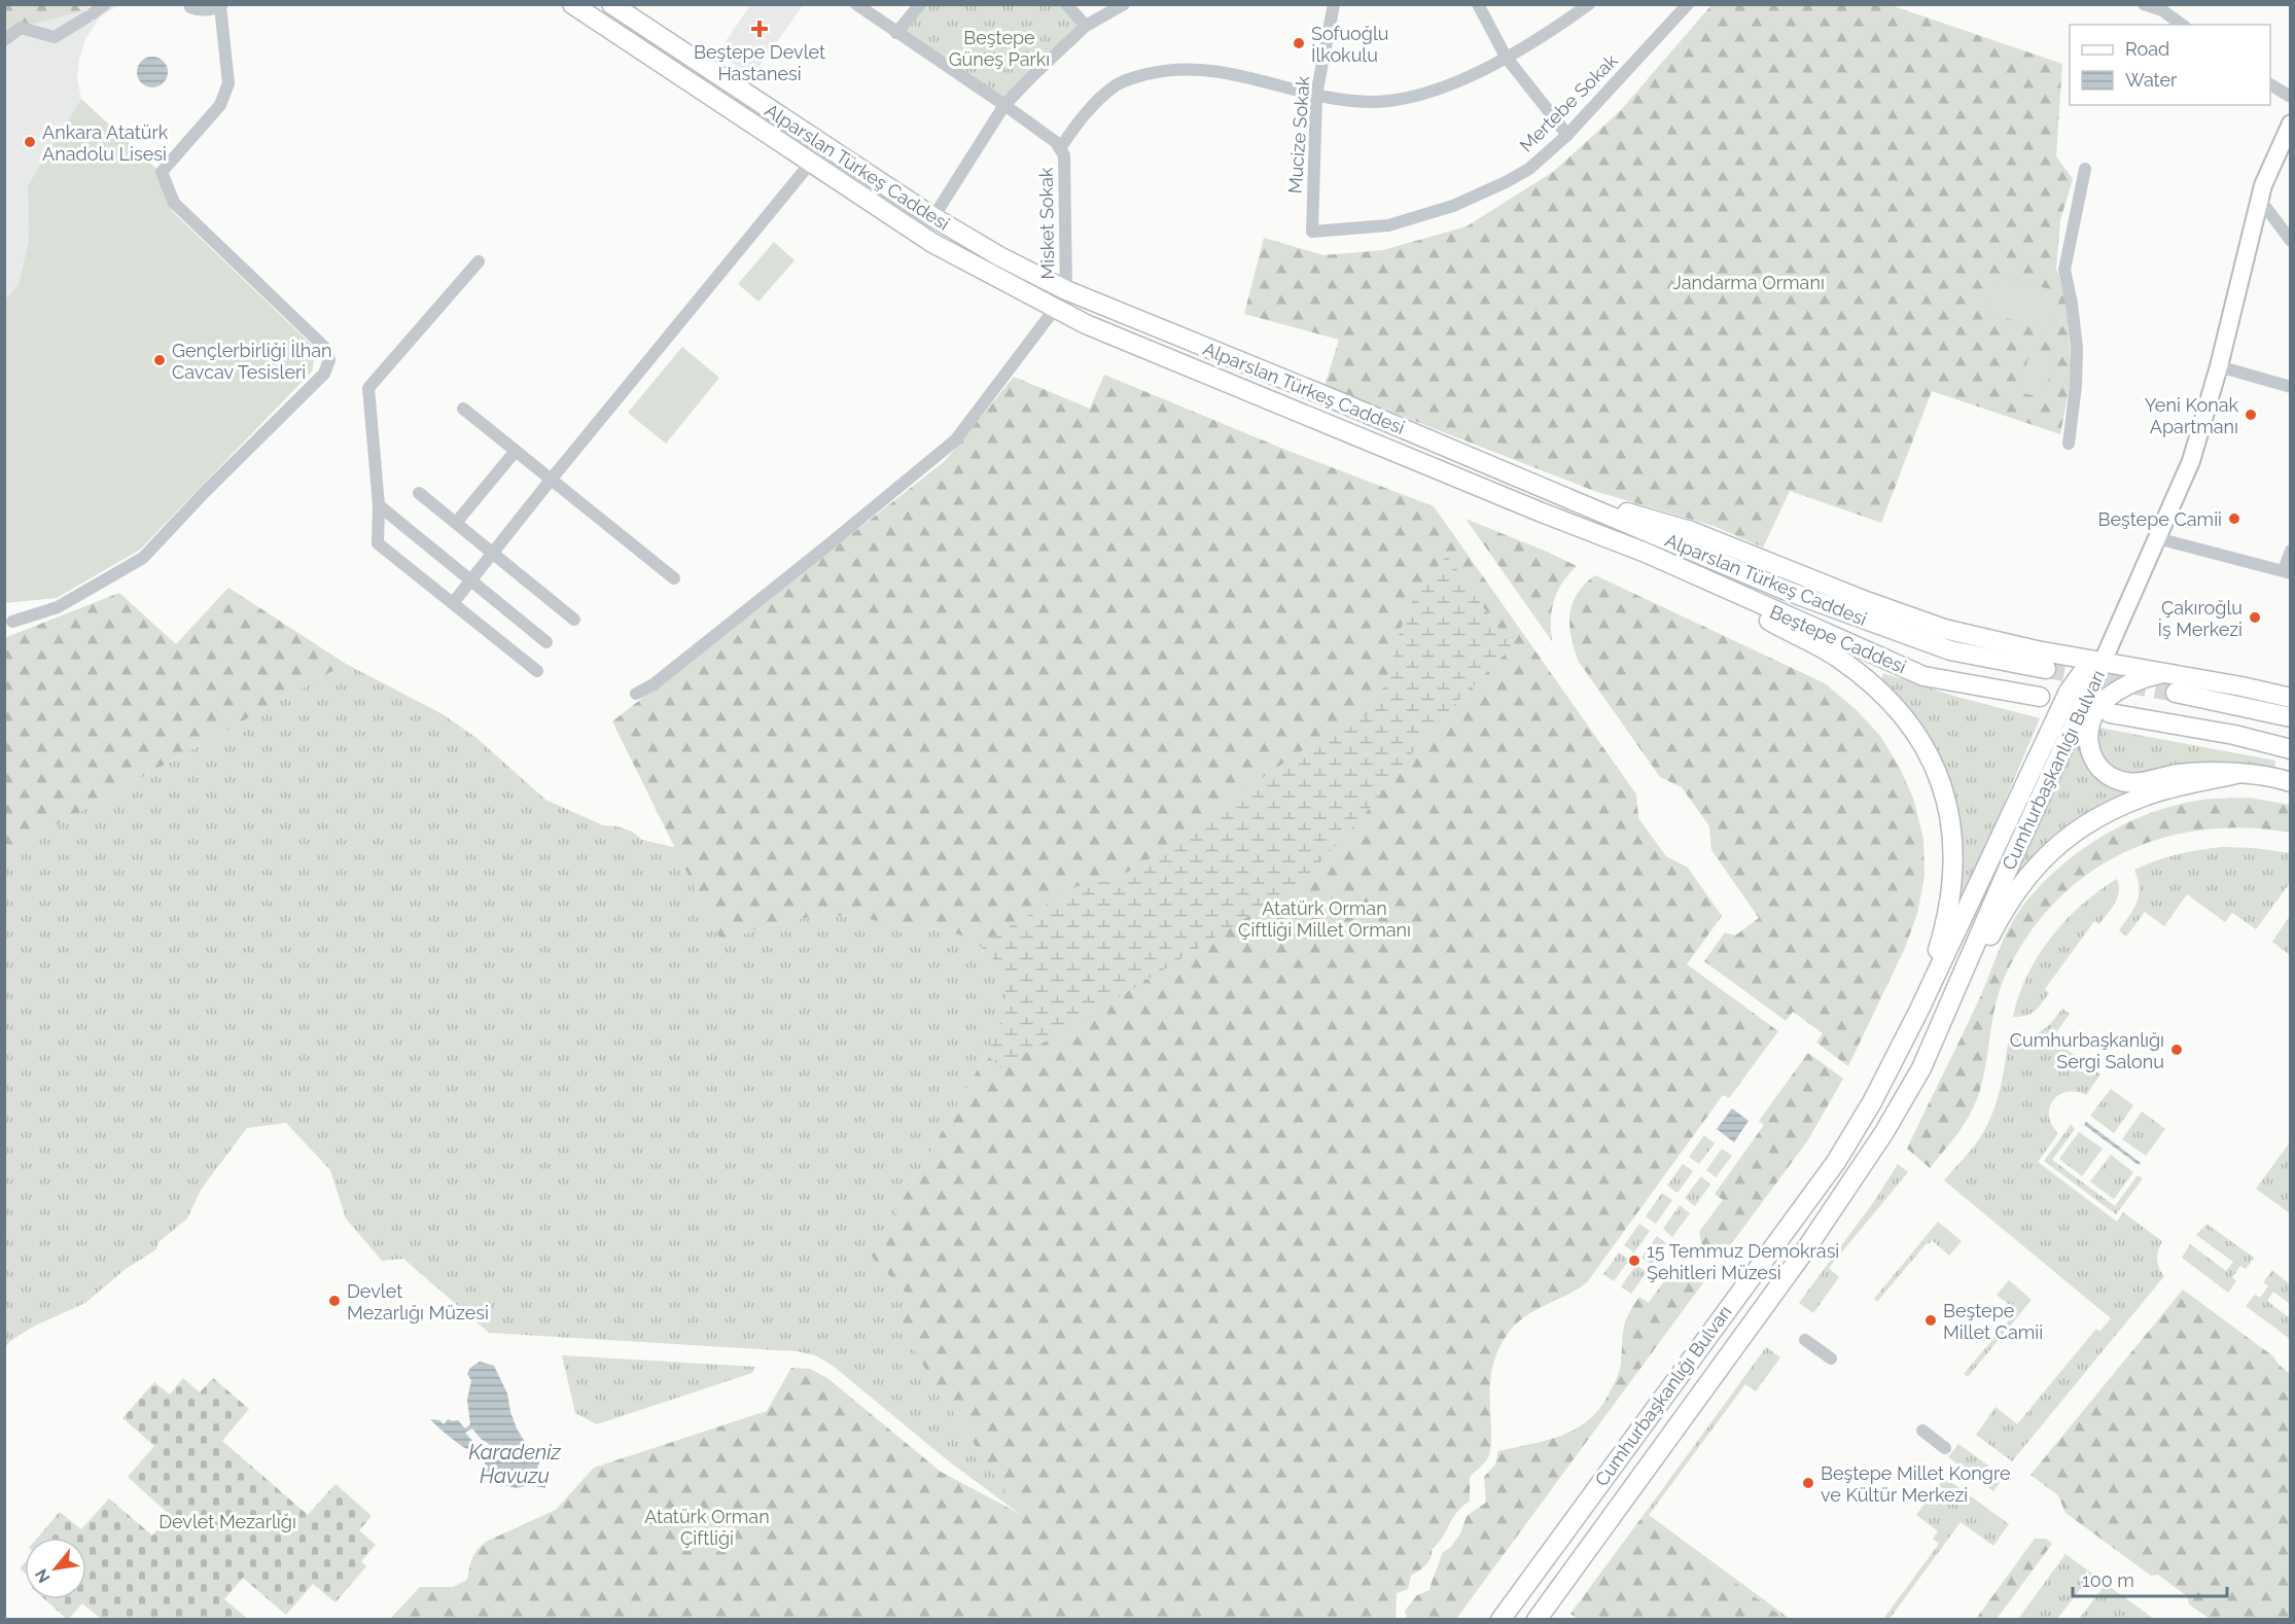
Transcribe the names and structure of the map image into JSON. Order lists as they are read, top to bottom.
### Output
{
  "streets": {
    "main road": ["Alparslan Türkeş Caddesi", "Beştepe Caddesi", "Cumhurbaşkanlığı Bulvarı"],
    "street": ["Mertebe Sokak", "Mucize Sokak", "Misket Sokak"]
  },
  "crossings": [
    ["Mertebe Sokak", "Mucize Sokak"],
    ["Alparslan Türkeş Caddesi", "Misket Sokak"],
    ["Alparslan Türkeş Caddesi", "Beştepe Caddesi"]
  ],
  "water": ["Karadeniz Havuzu"],
  "parks": [
    "Beştepe Güneş Parkı",
    "Jandarma Ormanı",
    "Atatürk Orman Çiftliği Millet Ormanı",
    "Atatürk Orman Çiftliği",
    "Devlet Mezarlığı"
  ],
  "places": {
    "health": ["Beştepe Devlet Hastanesi"],
    "other": [
      "Sofuoğlu İlkokulu",
      "Ankara Atatürk Anadolu Lisesi",
      "Gençlerbirliği İlhan Cavcav Tesisleri",
      "Yeni Konak Apartmanı",
      "Beştepe Camii",
      "Çakıroğlu İş Merkezi",
      "Cumhurbaşkanlığı Sergi Salonu",
      "15 Temmuz Demokrasi Şehitleri Müzesi",
      "Devlet Mezarlığı Müzesi",
      "Beştepe Millet Camii",
      "Beştepe Millet Kongre ve Kültür Merkezi"
    ]
  },
  "legend": ["Road", "Water"],
  "scale_bar": "100 m",
  "north": "bottom left"
}
